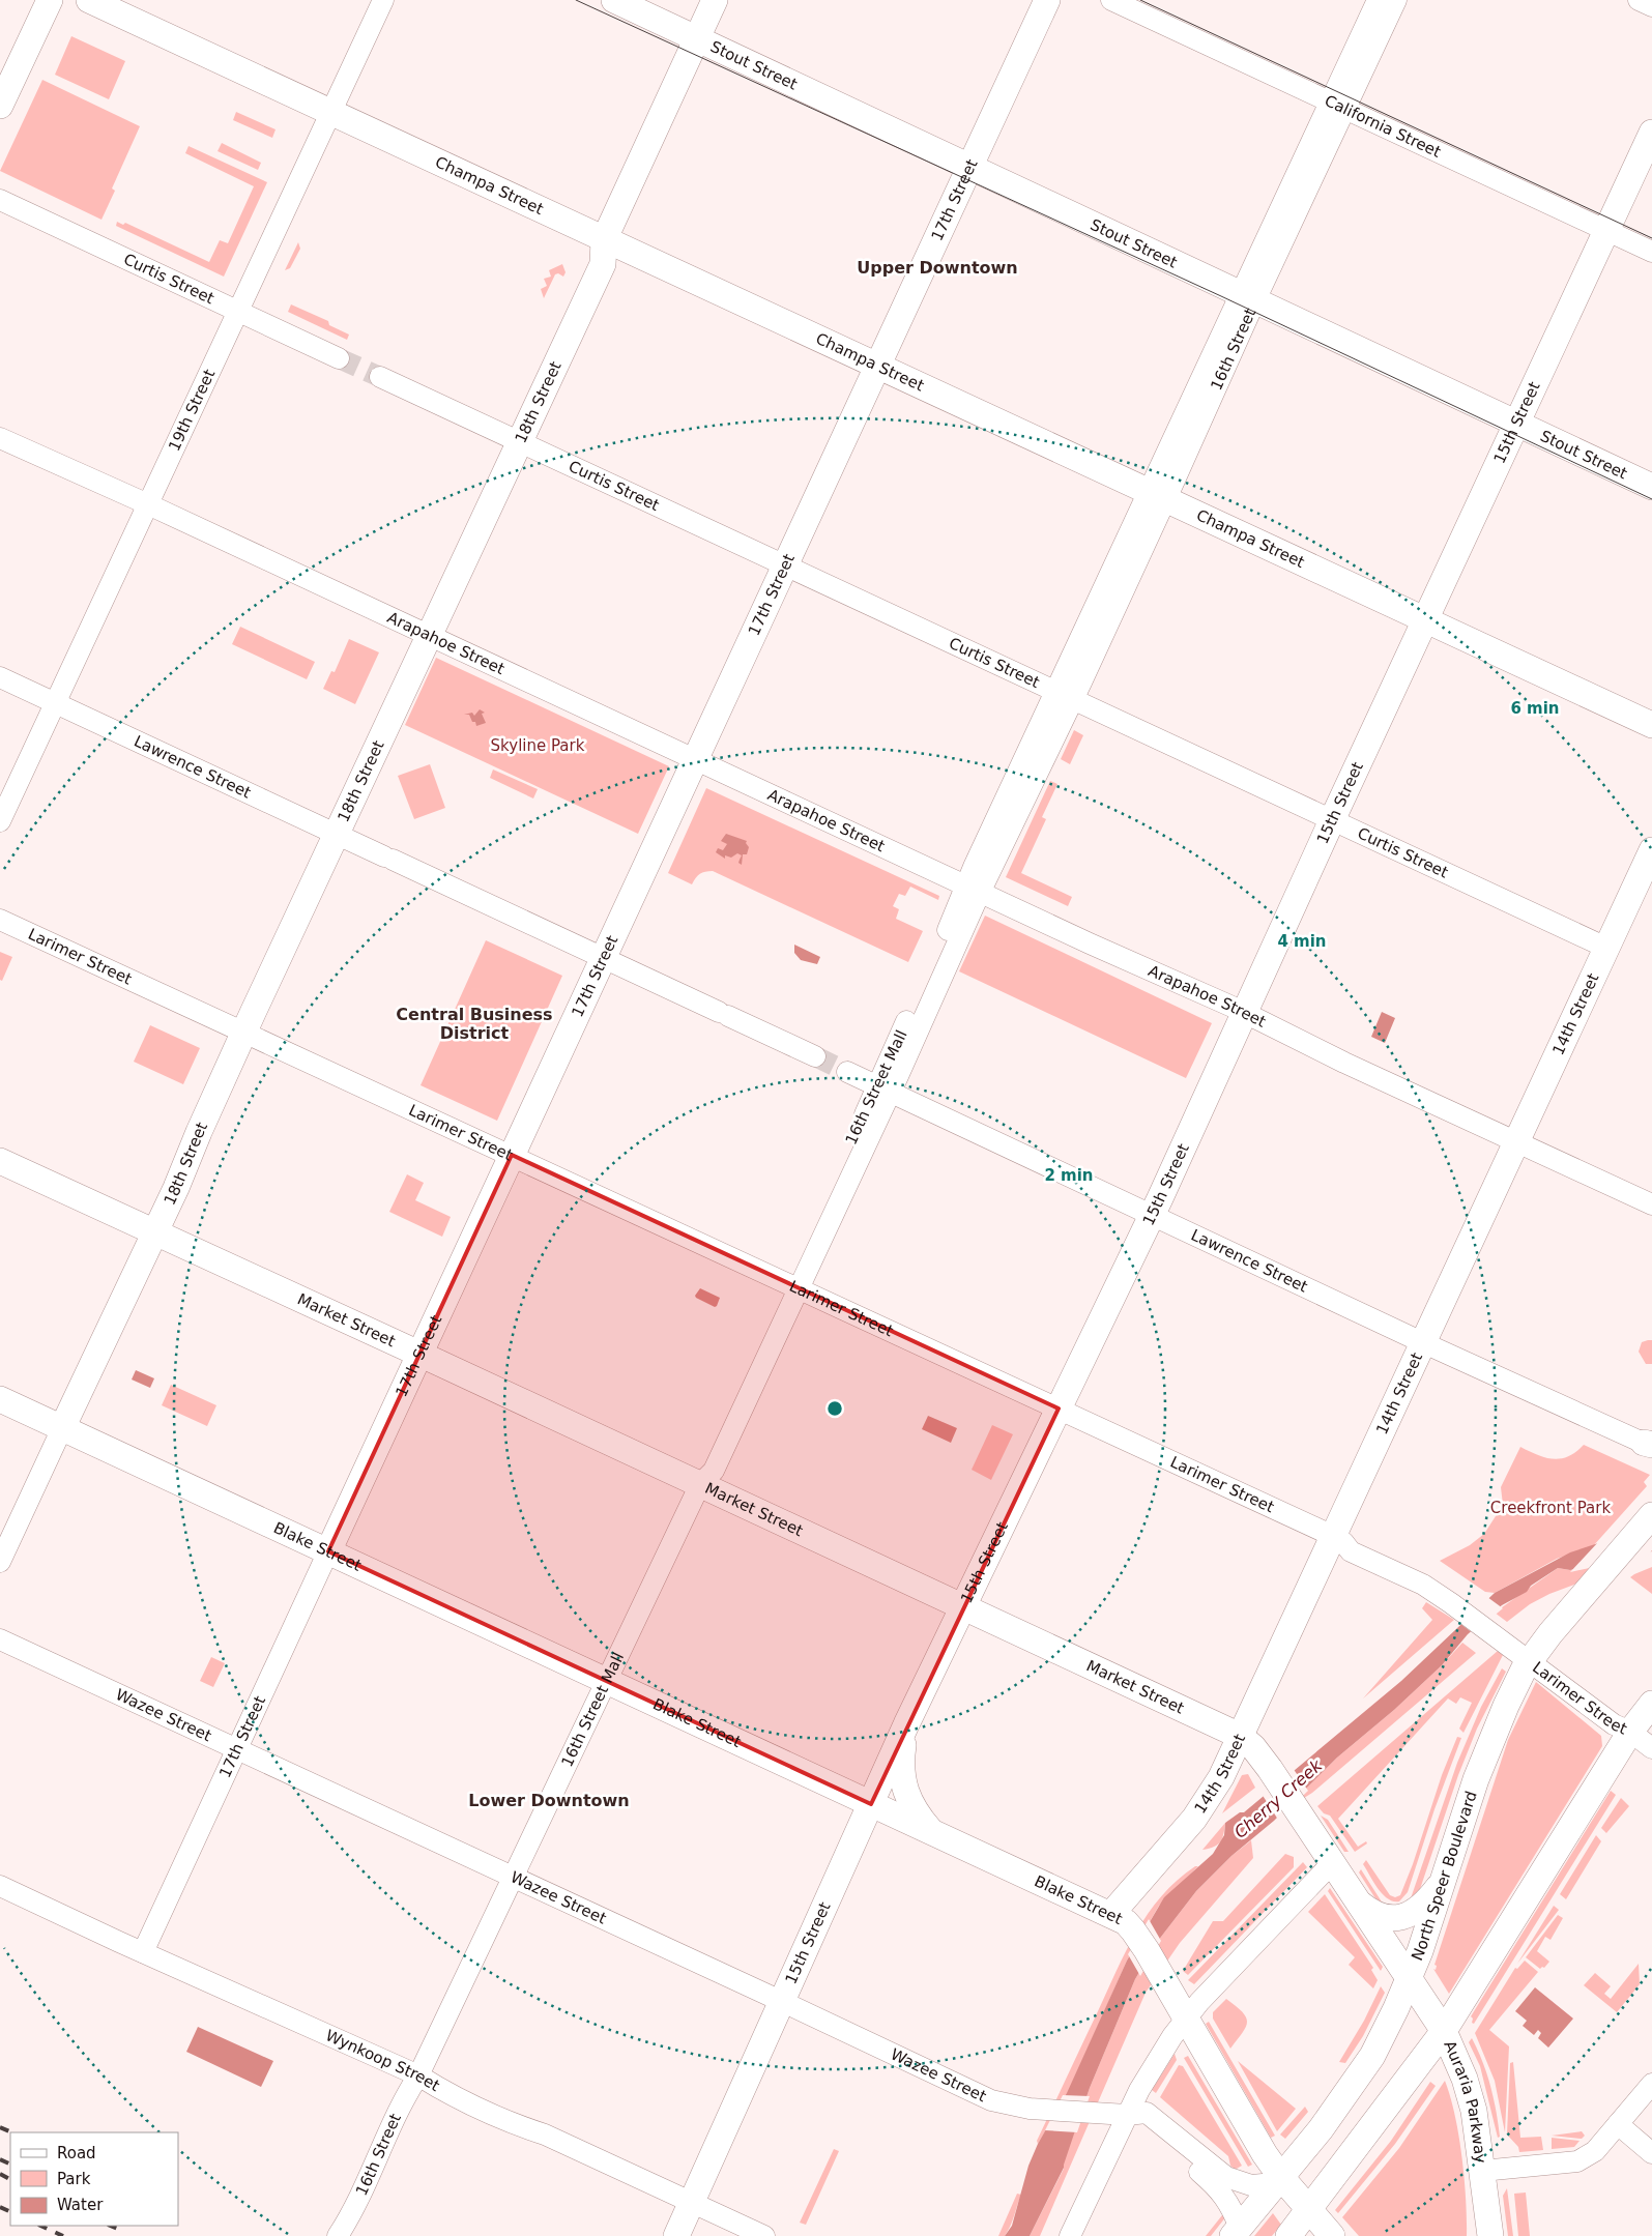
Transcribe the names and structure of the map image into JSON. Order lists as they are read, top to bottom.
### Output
{
  "streets": {
    "main road": [
      "Stout Street",
      "Champa Street",
      "17th Street",
      "18th Street",
      "15th Street",
      "14th Street",
      "Market Street",
      "Blake Street",
      "North Speer Boulevard",
      "Auraria Parkway"
    ],
    "street": [
      "California Street",
      "Curtis Street",
      "16th Street",
      "19th Street",
      "Arapahoe Street",
      "Lawrence Street",
      "Larimer Street",
      "16th Street Mall",
      "Wazee Street",
      "Wynkoop Street"
    ]
  },
  "crossings": [
    ["Stout Street", "17th Street"],
    ["Stout Street", "16th Street"],
    ["Stout Street", "18th Street"],
    ["Stout Street", "15th Street"],
    ["California Street", "16th Street"],
    ["California Street", "15th Street"],
    ["Champa Street", "17th Street"],
    ["Champa Street", "16th Street"],
    ["Champa Street", "18th Street"],
    ["Champa Street", "19th Street"],
    ["Champa Street", "15th Street"],
    ["17th Street", "Curtis Street"],
    ["17th Street", "Arapahoe Street"],
    ["17th Street", "Lawrence Street"],
    ["17th Street", "Larimer Street"],
    ["17th Street", "Market Street"],
    ["17th Street", "Blake Street"],
    ["17th Street", "Wazee Street"],
    ["17th Street", "Wynkoop Street"],
    ["Curtis Street", "16th Street"],
    ["Curtis Street", "18th Street"],
    ["Curtis Street", "19th Street"],
    ["Curtis Street", "15th Street"],
    ["Curtis Street", "14th Street"],
    ["Curtis Street", "16th Street Mall"],
    ["16th Street", "16th Street Mall"],
    ["16th Street", "Wynkoop Street"],
    ["18th Street", "Arapahoe Street"],
    ["18th Street", "Lawrence Street"],
    ["18th Street", "Larimer Street"],
    ["18th Street", "Market Street"],
    ["18th Street", "Blake Street"],
    ["19th Street", "Arapahoe Street"],
    ["19th Street", "Lawrence Street"],
    ["15th Street", "Arapahoe Street"],
    ["15th Street", "Lawrence Street"],
    ["15th Street", "Larimer Street"],
    ["15th Street", "Market Street"],
    ["15th Street", "Blake Street"],
    ["15th Street", "Wazee Street"],
    ["15th Street", "Wynkoop Street"],
    ["Arapahoe Street", "14th Street"],
    ["Arapahoe Street", "16th Street Mall"],
    ["Lawrence Street", "14th Street"],
    ["Lawrence Street", "16th Street Mall"],
    ["Larimer Street", "14th Street"],
    ["Larimer Street", "16th Street Mall"],
    ["Larimer Street", "North Speer Boulevard"],
    ["14th Street", "Market Street"],
    ["14th Street", "Blake Street"],
    ["16th Street Mall", "Market Street"],
    ["16th Street Mall", "Blake Street"],
    ["16th Street Mall", "Wazee Street"],
    ["16th Street Mall", "Wynkoop Street"],
    ["Market Street", "North Speer Boulevard"],
    ["Market Street", "Auraria Parkway"],
    ["Blake Street", "Wazee Street"],
    ["Blake Street", "North Speer Boulevard"],
    ["Wazee Street", "North Speer Boulevard"],
    ["North Speer Boulevard", "Auraria Parkway"]
  ],
  "districts": ["Upper Downtown", "Central Business District", "Lower Downtown"],
  "water": ["Cherry Creek"],
  "parks": ["Skyline Park", "Creekfront Park"],
  "legend": ["Road", "Park", "Water"],
  "rings": ["6 min", "4 min", "2 min"]
}
